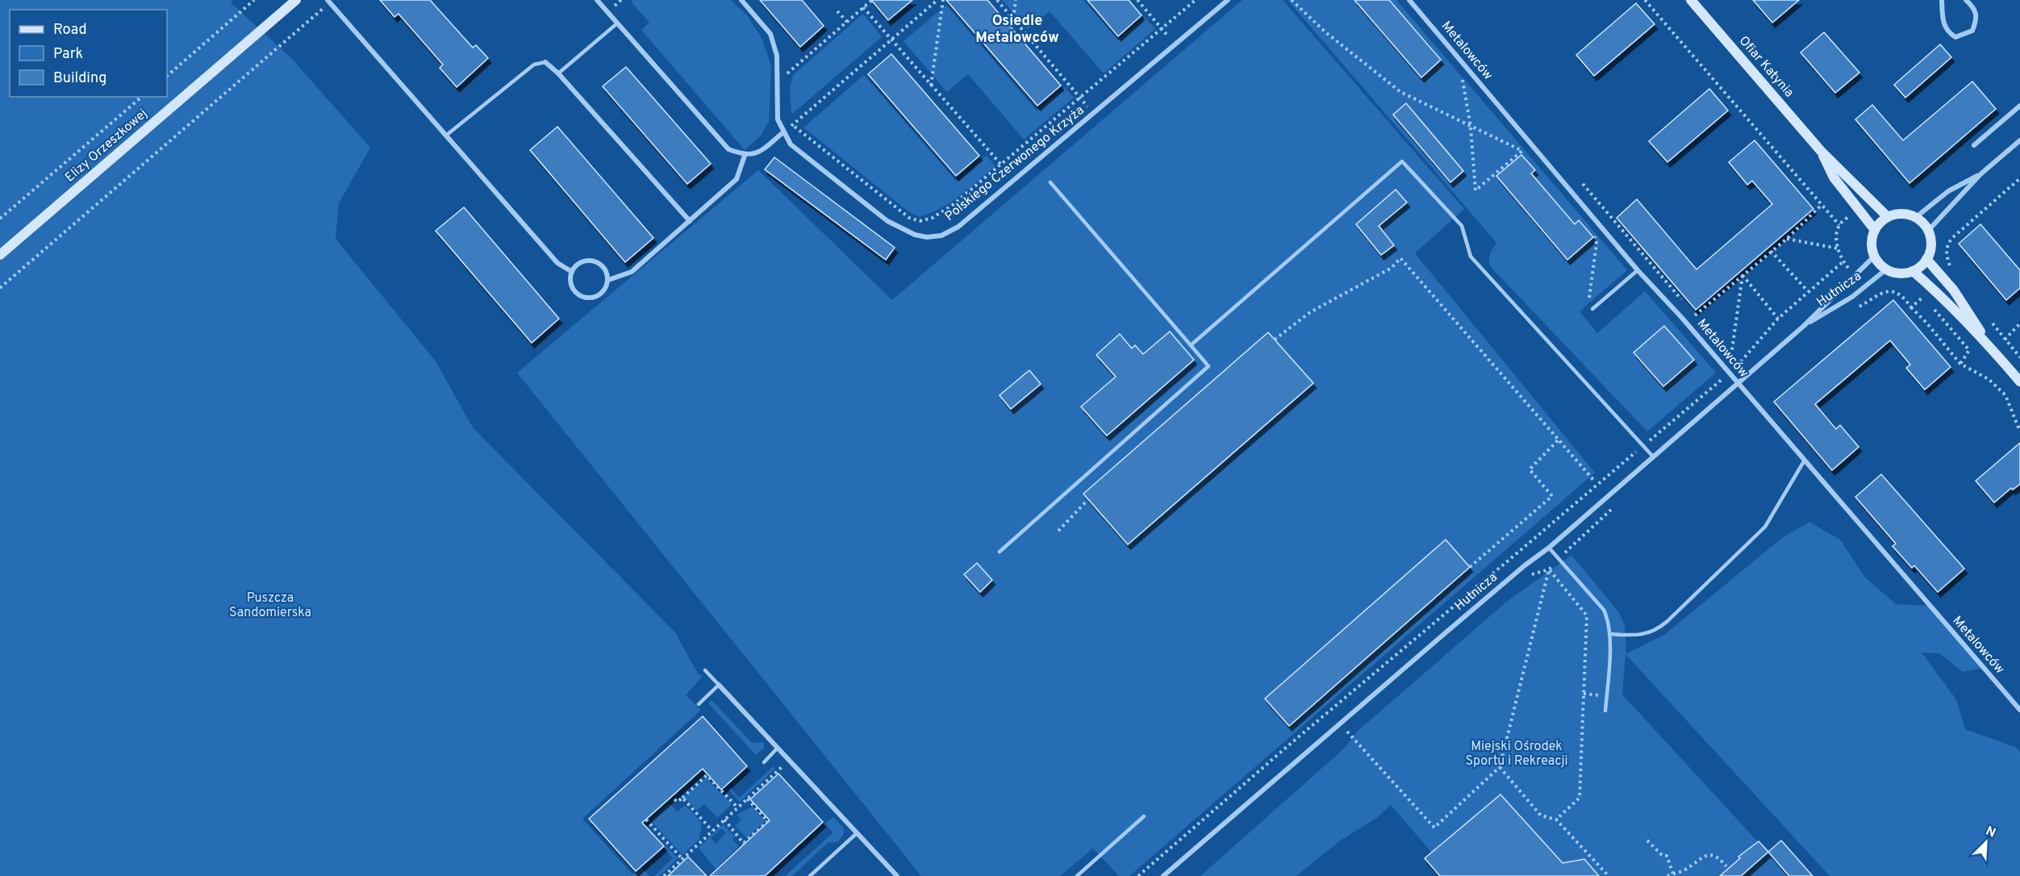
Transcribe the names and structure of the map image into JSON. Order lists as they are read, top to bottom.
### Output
{
  "streets": {
    "street": [
      "Metalowców",
      "Ofiar Katynia",
      "Elizy Orzeszkowej",
      "Polskiego Czerwonego Krzyża",
      "Hutnicza"
    ]
  },
  "crossings": [
    ["Metalowców", "Hutnicza"],
    ["Ofiar Katynia", "Hutnicza"]
  ],
  "districts": ["Osiedle Metalowców"],
  "parks": ["Puszcza Sandomierska", "Miejski Ośrodek Sportu i Rekreacji"],
  "legend": ["Road", "Park", "Building"],
  "north": "top right"
}
